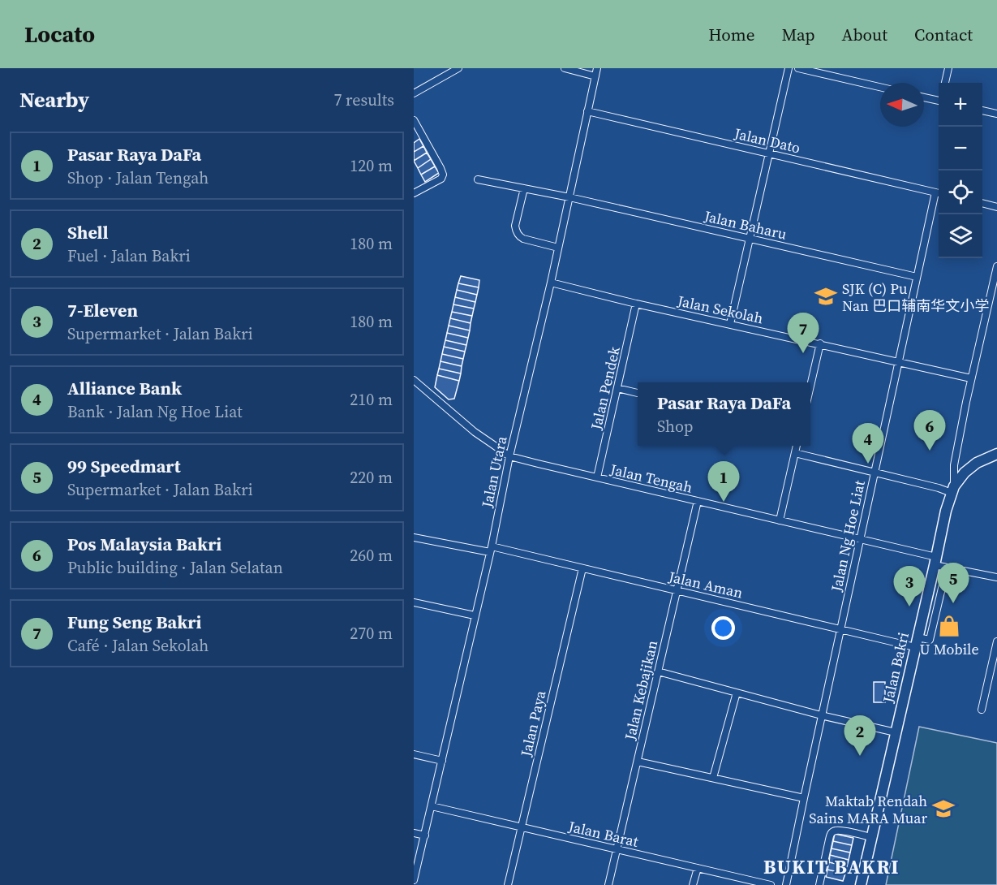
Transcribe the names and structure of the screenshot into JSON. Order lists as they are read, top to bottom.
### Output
{
  "streets": {
    "main road": ["Jalan Bakri"],
    "street": [
      "Jalan Dato",
      "Jalan Baharu",
      "Jalan Sekolah",
      "Jalan Pendek",
      "Jalan Utara",
      "Jalan Tengah",
      "Jalan Ng Hoe Liat",
      "Jalan Aman",
      "Jalan Kebajikan",
      "Jalan Paya",
      "Jalan Barat"
    ]
  },
  "crossings": [
    ["Jalan Dato", "Jalan Utara"],
    ["Jalan Dato", "Jalan Ng Hoe Liat"],
    ["Jalan Baharu", "Jalan Utara"],
    ["Jalan Baharu", "Jalan Ng Hoe Liat"],
    ["Jalan Sekolah", "Jalan Pendek"],
    ["Jalan Sekolah", "Jalan Utara"],
    ["Jalan Sekolah", "Jalan Ng Hoe Liat"],
    ["Jalan Pendek", "Jalan Tengah"],
    ["Jalan Utara", "Jalan Tengah"],
    ["Jalan Utara", "Jalan Aman"],
    ["Jalan Utara", "Jalan Barat"],
    ["Jalan Tengah", "Jalan Ng Hoe Liat"],
    ["Jalan Tengah", "Jalan Bakri"],
    ["Jalan Tengah", "Jalan Kebajikan"],
    ["Jalan Ng Hoe Liat", "Jalan Aman"],
    ["Jalan Aman", "Jalan Bakri"],
    ["Jalan Aman", "Jalan Kebajikan"],
    ["Jalan Aman", "Jalan Paya"],
    ["Jalan Kebajikan", "Jalan Barat"],
    ["Jalan Paya", "Jalan Barat"]
  ],
  "districts": ["BUKIT BAKRI"],
  "places": {
    "school or university": ["SJK (C) Pu Nan 巴口辅南华文小学", "Maktab Rendah Sains MARA Muar"],
    "shop": ["U Mobile"]
  },
  "north": "left",
  "page": {
    "header": "Locato",
    "nav": [
      "Home",
      "Map",
      "About",
      "Contact"
    ],
    "heading": ["Nearby", "7 results"],
    "map_buttons": ["+", "−"],
    "list": [
      {
        "mark": "1",
        "name": "Pasar Raya DaFa",
        "note": "Shop · Jalan Tengah",
        "value": "120 m"
      },
      {
        "mark": "2",
        "name": "Shell",
        "note": "Fuel · Jalan Bakri",
        "value": "180 m"
      },
      {
        "mark": "3",
        "name": "7-Eleven",
        "note": "Supermarket · Jalan Bakri",
        "value": "180 m"
      },
      {
        "mark": "4",
        "name": "Alliance Bank",
        "note": "Bank · Jalan Ng Hoe Liat",
        "value": "210 m"
      },
      {
        "mark": "5",
        "name": "99 Speedmart",
        "note": "Supermarket · Jalan Bakri",
        "value": "220 m"
      },
      {
        "mark": "6",
        "name": "Pos Malaysia Bakri",
        "note": "Public building · Jalan Selatan",
        "value": "260 m"
      },
      {
        "mark": "7",
        "name": "Fung Seng Bakri",
        "note": "Café · Jalan Sekolah",
        "value": "270 m"
      }
    ],
    "pins": [
      "7",
      "6",
      "4",
      "1",
      "5",
      "3",
      "2"
    ],
    "popup": ["Pasar Raya DaFa", "Shop"]
  }
}
